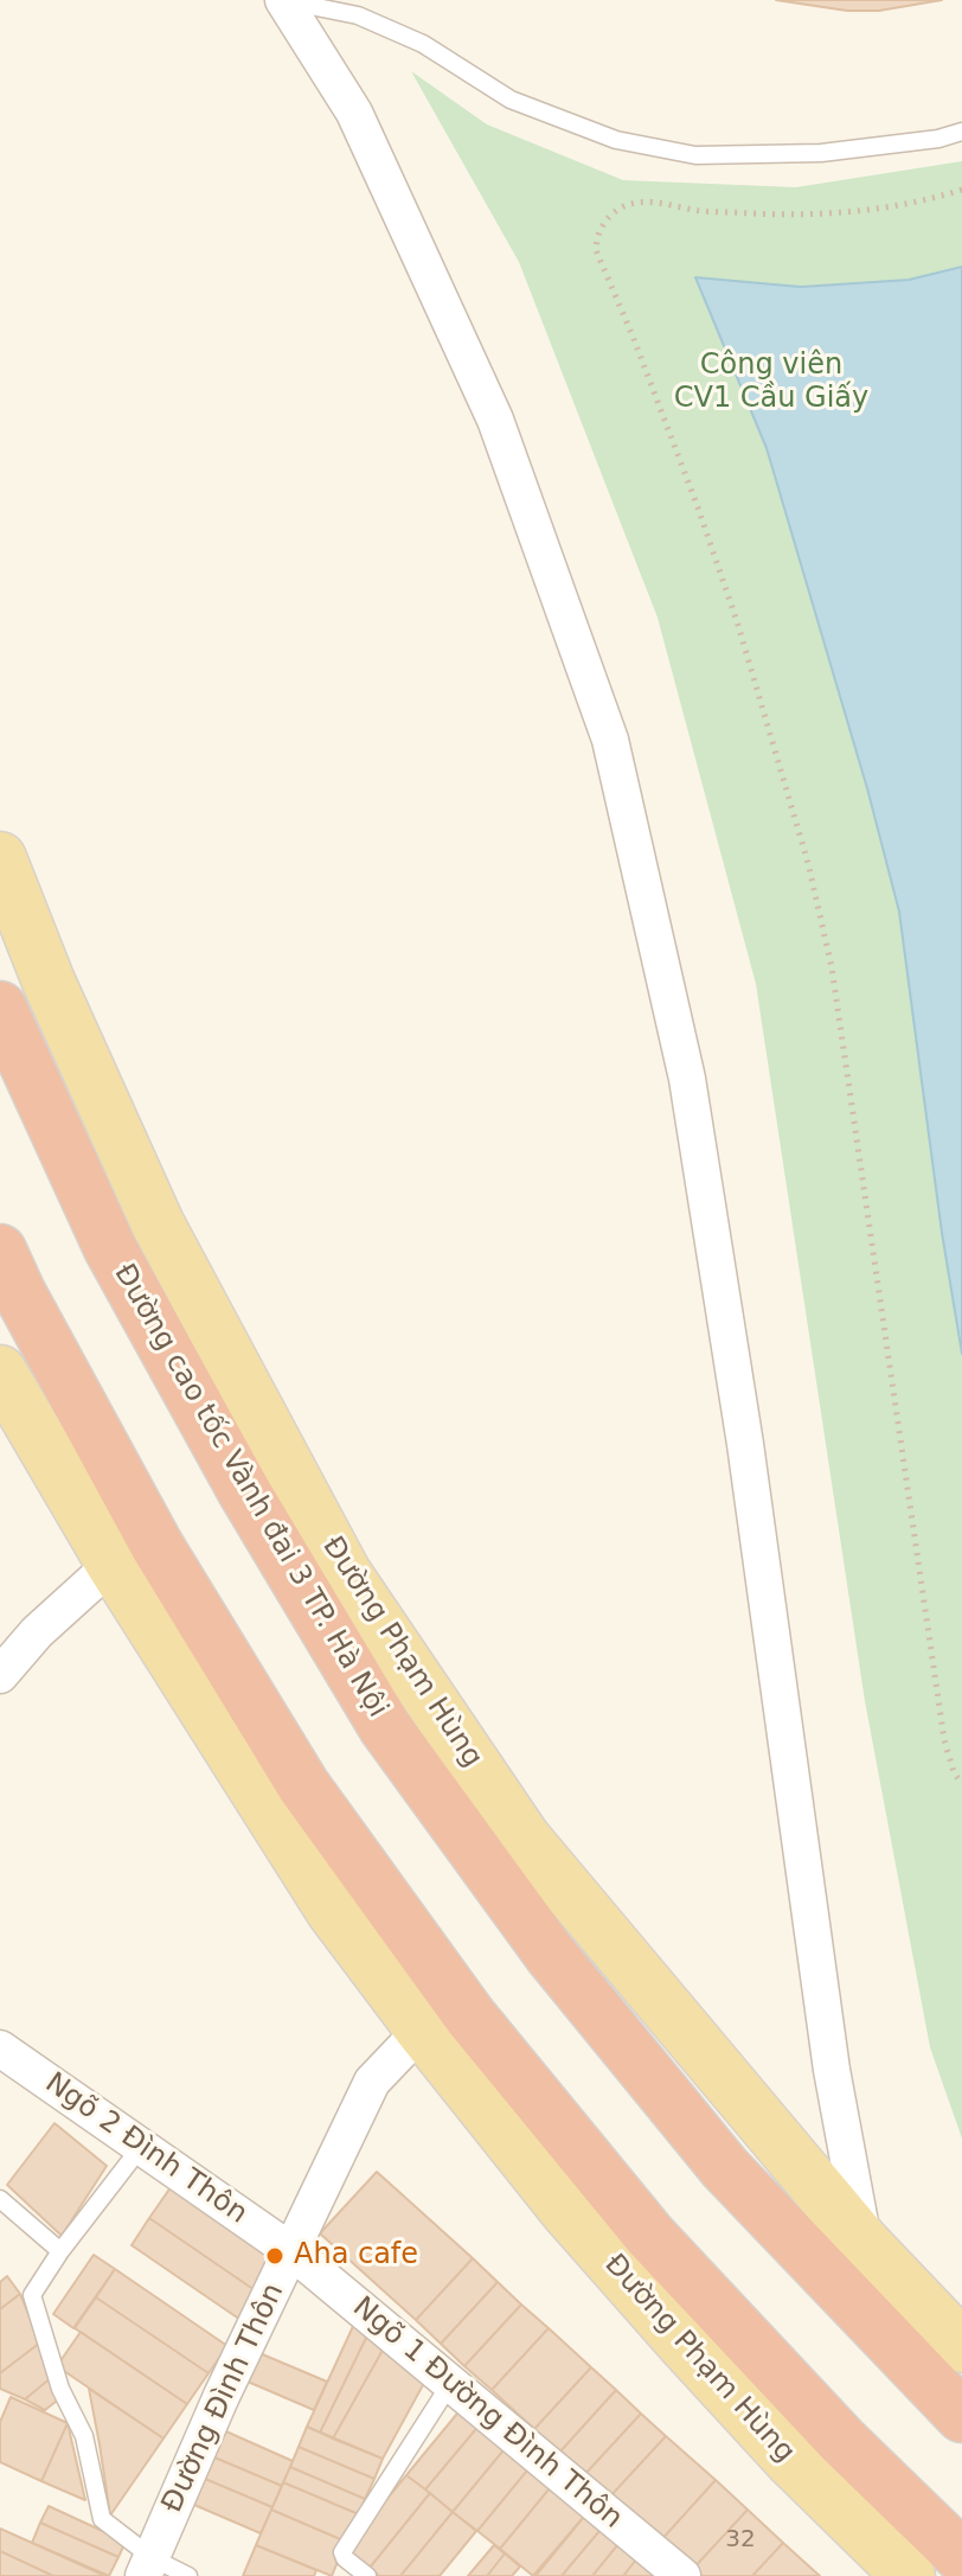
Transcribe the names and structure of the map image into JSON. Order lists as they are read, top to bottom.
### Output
{
  "streets": {
    "highway": ["Đường cao tốc Vành đai 3 TP. Hà Nội"],
    "main road": ["Đường Phạm Hùng"],
    "street": ["Ngõ 2 Đình Thôn", "Đường Đình Thôn", "Ngõ 1 Đường Đình Thôn"]
  },
  "crossings": [
    ["Đường Phạm Hùng", "Đường Đình Thôn"],
    ["Ngõ 2 Đình Thôn", "Đường Đình Thôn"],
    ["Ngõ 2 Đình Thôn", "Ngõ 1 Đường Đình Thôn"],
    ["Đường Đình Thôn", "Ngõ 1 Đường Đình Thôn"]
  ],
  "parks": ["Công viên CV1 Cầu Giấy"],
  "places": ["Aha cafe"],
  "house_numbers": ["32"]
}
